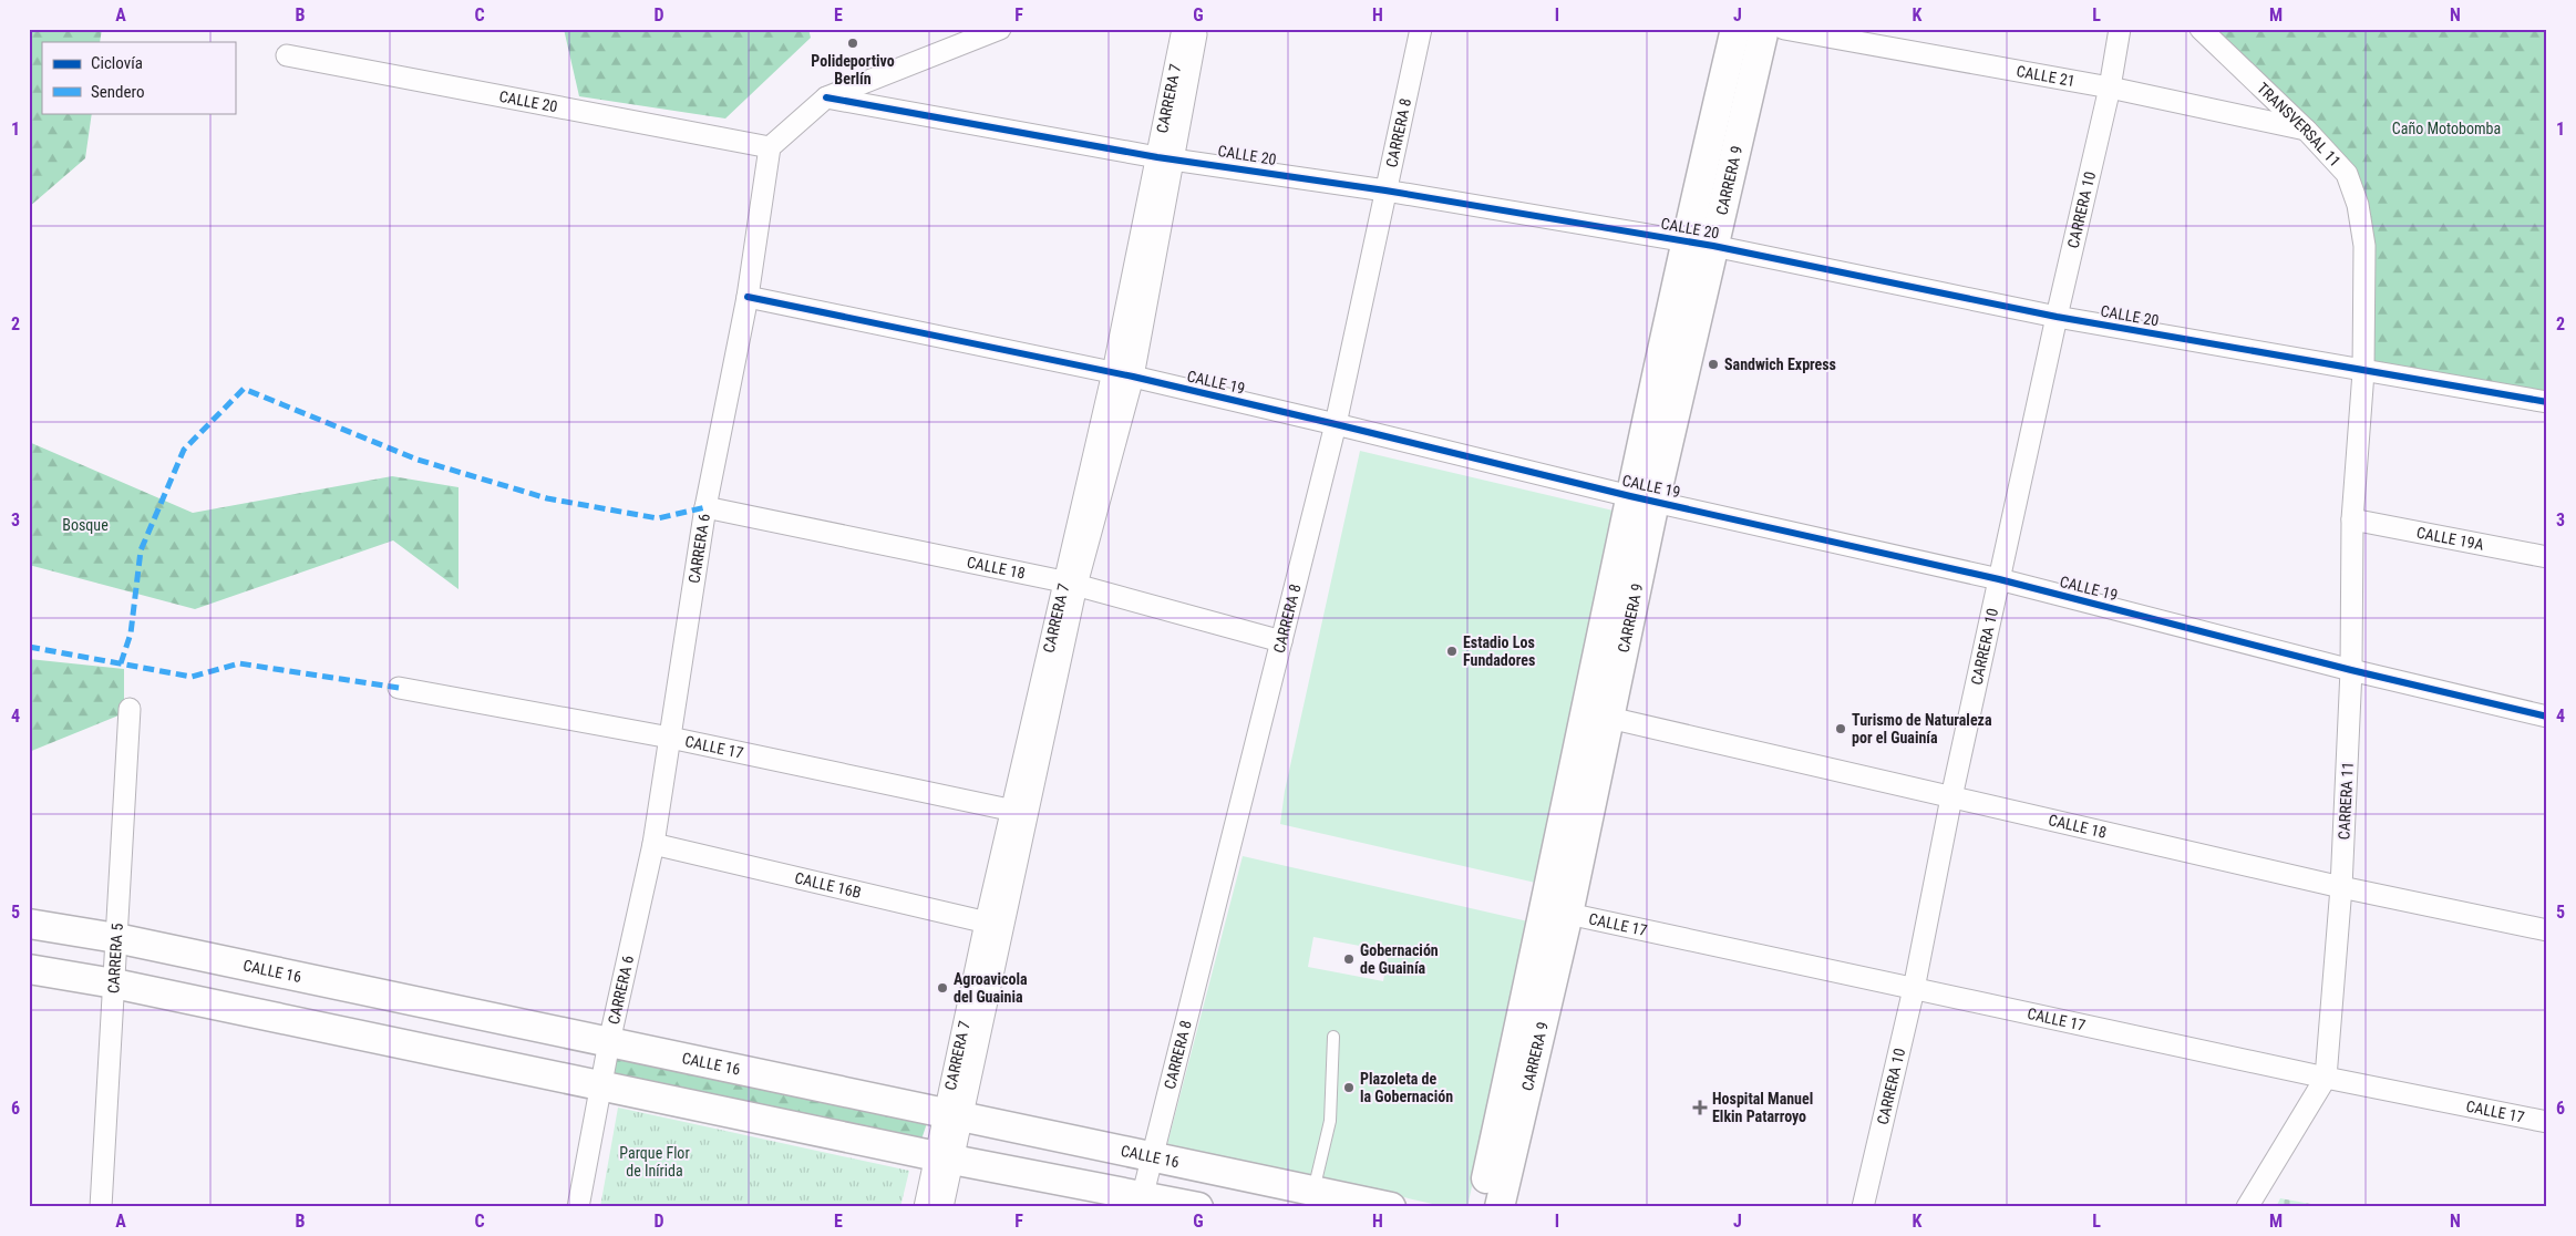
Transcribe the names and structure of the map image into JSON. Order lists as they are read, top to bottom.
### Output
{
  "streets": {
    "street": [
      "CALLE 21",
      "CARRERA 7",
      "CALLE 20",
      "TRANSVERSAL 11",
      "CARRERA 8",
      "CARRERA 9",
      "CARRERA 10",
      "CALLE 19",
      "CALLE 19A",
      "CARRERA 6",
      "CALLE 18",
      "CALLE 17",
      "CARRERA 11",
      "CALLE 16B",
      "CARRERA 5",
      "CALLE 16"
    ]
  },
  "crossings": [
    ["CALLE 21", "TRANSVERSAL 11"],
    ["CALLE 21", "CARRERA 10"],
    ["CARRERA 7", "CALLE 20"],
    ["CARRERA 7", "CALLE 19"],
    ["CARRERA 7", "CALLE 18"],
    ["CARRERA 7", "CALLE 17"],
    ["CARRERA 7", "CALLE 16B"],
    ["CARRERA 7", "CALLE 16"],
    ["CALLE 20", "TRANSVERSAL 11"],
    ["CALLE 20", "CARRERA 8"],
    ["CALLE 20", "CARRERA 9"],
    ["CALLE 20", "CARRERA 10"],
    ["CALLE 20", "CARRERA 6"],
    ["CALLE 20", "CARRERA 11"],
    ["TRANSVERSAL 11", "CARRERA 11"],
    ["CARRERA 8", "CALLE 19"],
    ["CARRERA 8", "CALLE 18"],
    ["CARRERA 8", "CALLE 16"],
    ["CARRERA 9", "CALLE 19"],
    ["CARRERA 9", "CALLE 18"],
    ["CARRERA 9", "CALLE 17"],
    ["CARRERA 10", "CALLE 19"],
    ["CARRERA 10", "CALLE 18"],
    ["CARRERA 10", "CALLE 17"],
    ["CALLE 19", "CARRERA 6"],
    ["CALLE 19", "CARRERA 11"],
    ["CALLE 19A", "CARRERA 11"],
    ["CARRERA 6", "CALLE 18"],
    ["CARRERA 6", "CALLE 17"],
    ["CARRERA 6", "CALLE 16B"],
    ["CARRERA 6", "CALLE 16"],
    ["CALLE 18", "CARRERA 11"],
    ["CALLE 17", "CARRERA 11"],
    ["CARRERA 5", "CALLE 16"]
  ],
  "parks": ["Caño Motobomba", "Bosque", "Parque Flor de Inírida"],
  "places": {
    "other": [
      "Polideportivo Berlín",
      "Sandwich Express",
      "Estadio Los Fundadores",
      "Turismo de Naturaleza por el Guainía",
      "Gobernación de Guainía",
      "Agroavicola del Guainia",
      "Plazoleta de la Gobernación"
    ],
    "health": ["Hospital Manuel Elkin Patarroyo"]
  },
  "legend": ["Ciclovía", "Sendero"],
  "grid": {
    "columns": [
      "A",
      "B",
      "C",
      "D",
      "E",
      "F",
      "G",
      "H",
      "I",
      "J",
      "K",
      "L",
      "M",
      "N"
    ],
    "rows": [
      "1",
      "2",
      "3",
      "4",
      "5",
      "6"
    ]
  }
}
